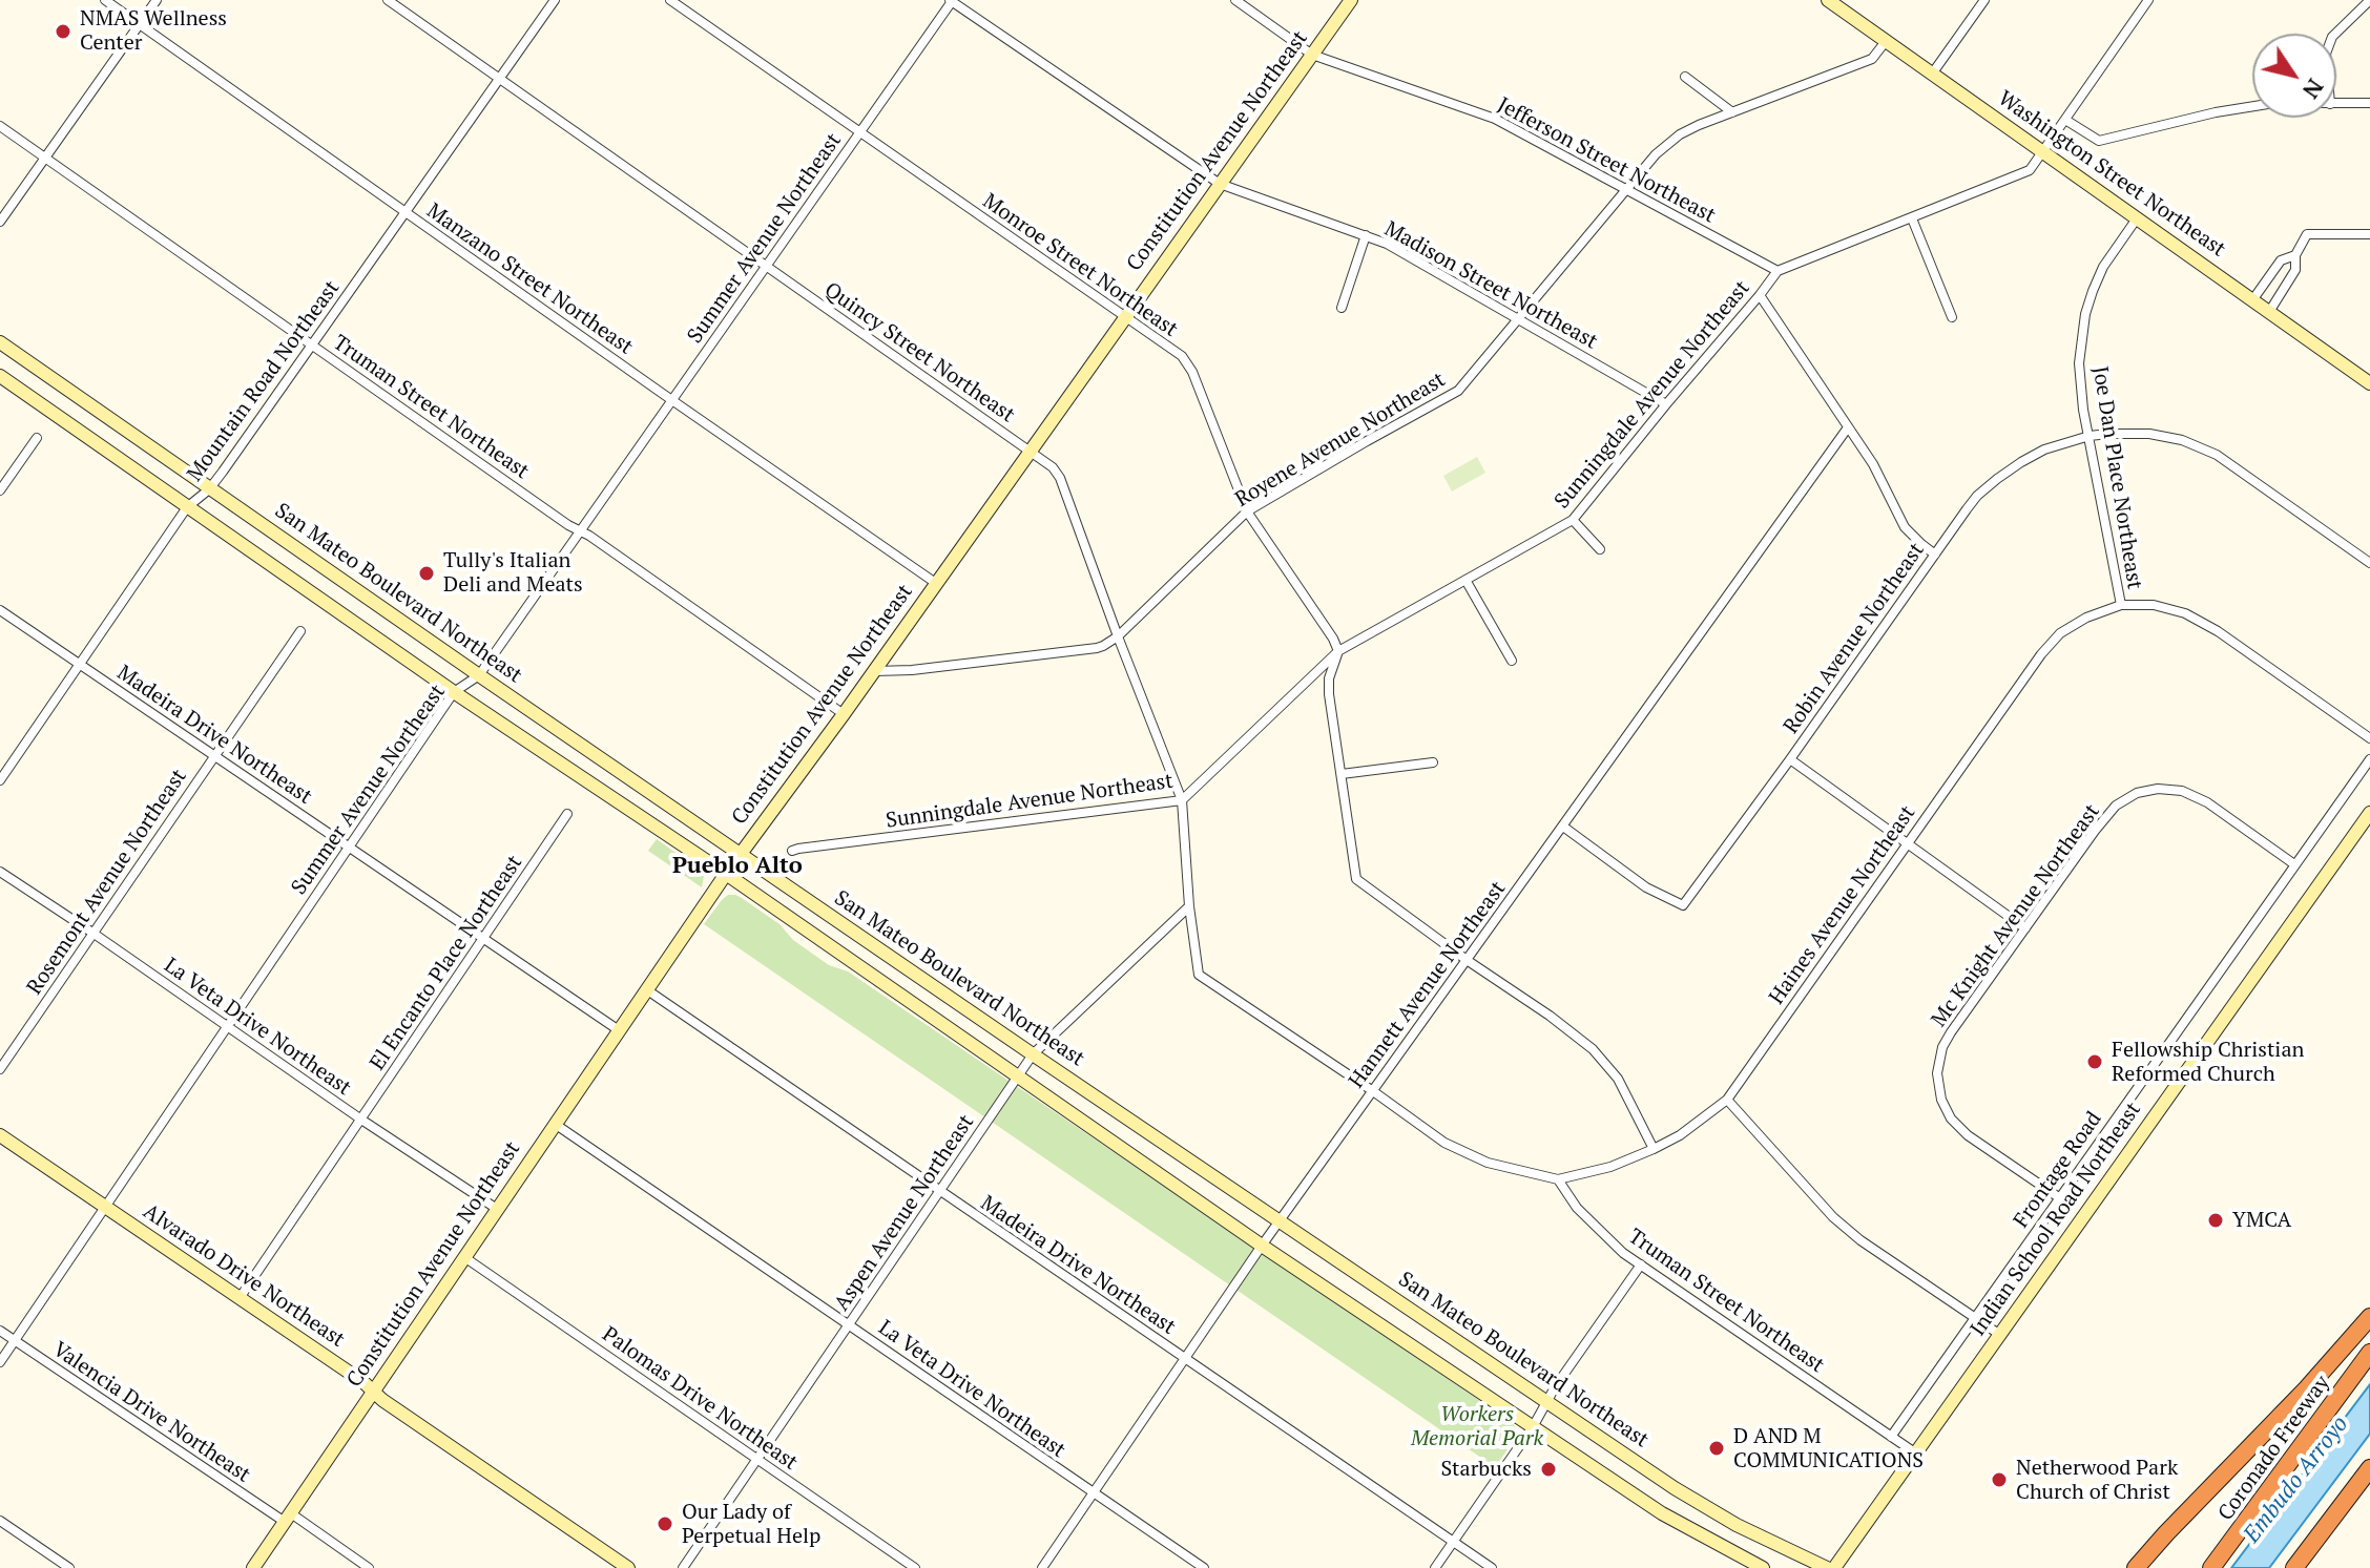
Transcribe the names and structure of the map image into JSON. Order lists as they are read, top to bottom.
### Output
{
  "streets": {
    "highway": ["Coronado Freeway"],
    "main road": [
      "Constitution Avenue Northeast",
      "Washington Street Northeast",
      "San Mateo Boulevard Northeast",
      "Indian School Road Northeast",
      "Alvarado Drive Northeast"
    ],
    "street": [
      "Jefferson Street Northeast",
      "Summer Avenue Northeast",
      "Monroe Street Northeast",
      "Manzano Street Northeast",
      "Madison Street Northeast",
      "Quincy Street Northeast",
      "Mountain Road Northeast",
      "Sunningdale Avenue Northeast",
      "Truman Street Northeast",
      "Royene Avenue Northeast",
      "Joe Dan Place Northeast",
      "Robin Avenue Northeast",
      "Madeira Drive Northeast",
      "Rosemont Avenue Northeast",
      "Haines Avenue Northeast",
      "Mc Knight Avenue Northeast",
      "El Encanto Place Northeast",
      "Hannett Avenue Northeast",
      "La Veta Drive Northeast",
      "Frontage Road",
      "Aspen Avenue Northeast",
      "Palomas Drive Northeast",
      "Valencia Drive Northeast"
    ]
  },
  "crossings": [
    ["Constitution Avenue Northeast", "Jefferson Street Northeast"],
    ["Constitution Avenue Northeast", "Monroe Street Northeast"],
    ["Constitution Avenue Northeast", "Manzano Street Northeast"],
    ["Constitution Avenue Northeast", "Madison Street Northeast"],
    ["Constitution Avenue Northeast", "Quincy Street Northeast"],
    ["Constitution Avenue Northeast", "Truman Street Northeast"],
    ["Constitution Avenue Northeast", "Royene Avenue Northeast"],
    ["Constitution Avenue Northeast", "San Mateo Boulevard Northeast"],
    ["Constitution Avenue Northeast", "Madeira Drive Northeast"],
    ["Constitution Avenue Northeast", "La Veta Drive Northeast"],
    ["Constitution Avenue Northeast", "Alvarado Drive Northeast"],
    ["Constitution Avenue Northeast", "Palomas Drive Northeast"],
    ["Constitution Avenue Northeast", "Valencia Drive Northeast"],
    ["Jefferson Street Northeast", "Sunningdale Avenue Northeast"],
    ["Jefferson Street Northeast", "Royene Avenue Northeast"],
    ["Washington Street Northeast", "Sunningdale Avenue Northeast"],
    ["Washington Street Northeast", "Royene Avenue Northeast"],
    ["Washington Street Northeast", "Joe Dan Place Northeast"],
    ["Summer Avenue Northeast", "Monroe Street Northeast"],
    ["Summer Avenue Northeast", "Manzano Street Northeast"],
    ["Summer Avenue Northeast", "Madison Street Northeast"],
    ["Summer Avenue Northeast", "Quincy Street Northeast"],
    ["Summer Avenue Northeast", "Truman Street Northeast"],
    ["Summer Avenue Northeast", "San Mateo Boulevard Northeast"],
    ["Summer Avenue Northeast", "Madeira Drive Northeast"],
    ["Summer Avenue Northeast", "La Veta Drive Northeast"],
    ["Summer Avenue Northeast", "Alvarado Drive Northeast"],
    ["Summer Avenue Northeast", "Valencia Drive Northeast"],
    ["Monroe Street Northeast", "Sunningdale Avenue Northeast"],
    ["Monroe Street Northeast", "Royene Avenue Northeast"],
    ["Manzano Street Northeast", "Mountain Road Northeast"],
    ["Madison Street Northeast", "Sunningdale Avenue Northeast"],
    ["Madison Street Northeast", "Royene Avenue Northeast"],
    ["Quincy Street Northeast", "Mountain Road Northeast"],
    ["Quincy Street Northeast", "Sunningdale Avenue Northeast"],
    ["Quincy Street Northeast", "Royene Avenue Northeast"],
    ["Quincy Street Northeast", "Aspen Avenue Northeast"],
    ["Mountain Road Northeast", "Truman Street Northeast"],
    ["Mountain Road Northeast", "San Mateo Boulevard Northeast"],
    ["Mountain Road Northeast", "Madeira Drive Northeast"],
    ["Truman Street Northeast", "Haines Avenue Northeast"],
    ["Truman Street Northeast", "Frontage Road"],
    ["Truman Street Northeast", "Indian School Road Northeast"],
    ["Joe Dan Place Northeast", "Robin Avenue Northeast"],
    ["Joe Dan Place Northeast", "Haines Avenue Northeast"],
    ["San Mateo Boulevard Northeast", "Hannett Avenue Northeast"],
    ["San Mateo Boulevard Northeast", "Aspen Avenue Northeast"],
    ["Robin Avenue Northeast", "Hannett Avenue Northeast"],
    ["Madeira Drive Northeast", "Rosemont Avenue Northeast"],
    ["Madeira Drive Northeast", "El Encanto Place Northeast"],
    ["Madeira Drive Northeast", "Hannett Avenue Northeast"],
    ["Madeira Drive Northeast", "Aspen Avenue Northeast"],
    ["Rosemont Avenue Northeast", "La Veta Drive Northeast"],
    ["Mc Knight Avenue Northeast", "Frontage Road"],
    ["El Encanto Place Northeast", "La Veta Drive Northeast"],
    ["El Encanto Place Northeast", "Alvarado Drive Northeast"],
    ["Hannett Avenue Northeast", "La Veta Drive Northeast"],
    ["La Veta Drive Northeast", "Aspen Avenue Northeast"],
    ["Aspen Avenue Northeast", "Palomas Drive Northeast"]
  ],
  "districts": ["Pueblo Alto"],
  "water": ["Embudo Arroyo"],
  "parks": ["Workers Memorial Park"],
  "places": [
    "NMAS Wellness Center",
    "Tully's Italian Deli and Meats",
    "Fellowship Christian Reformed Church",
    "YMCA",
    "D AND M COMMUNICATIONS",
    "Starbucks",
    "Netherwood Park Church of Christ",
    "Our Lady of Perpetual Help"
  ],
  "north": "bottom right"
}
